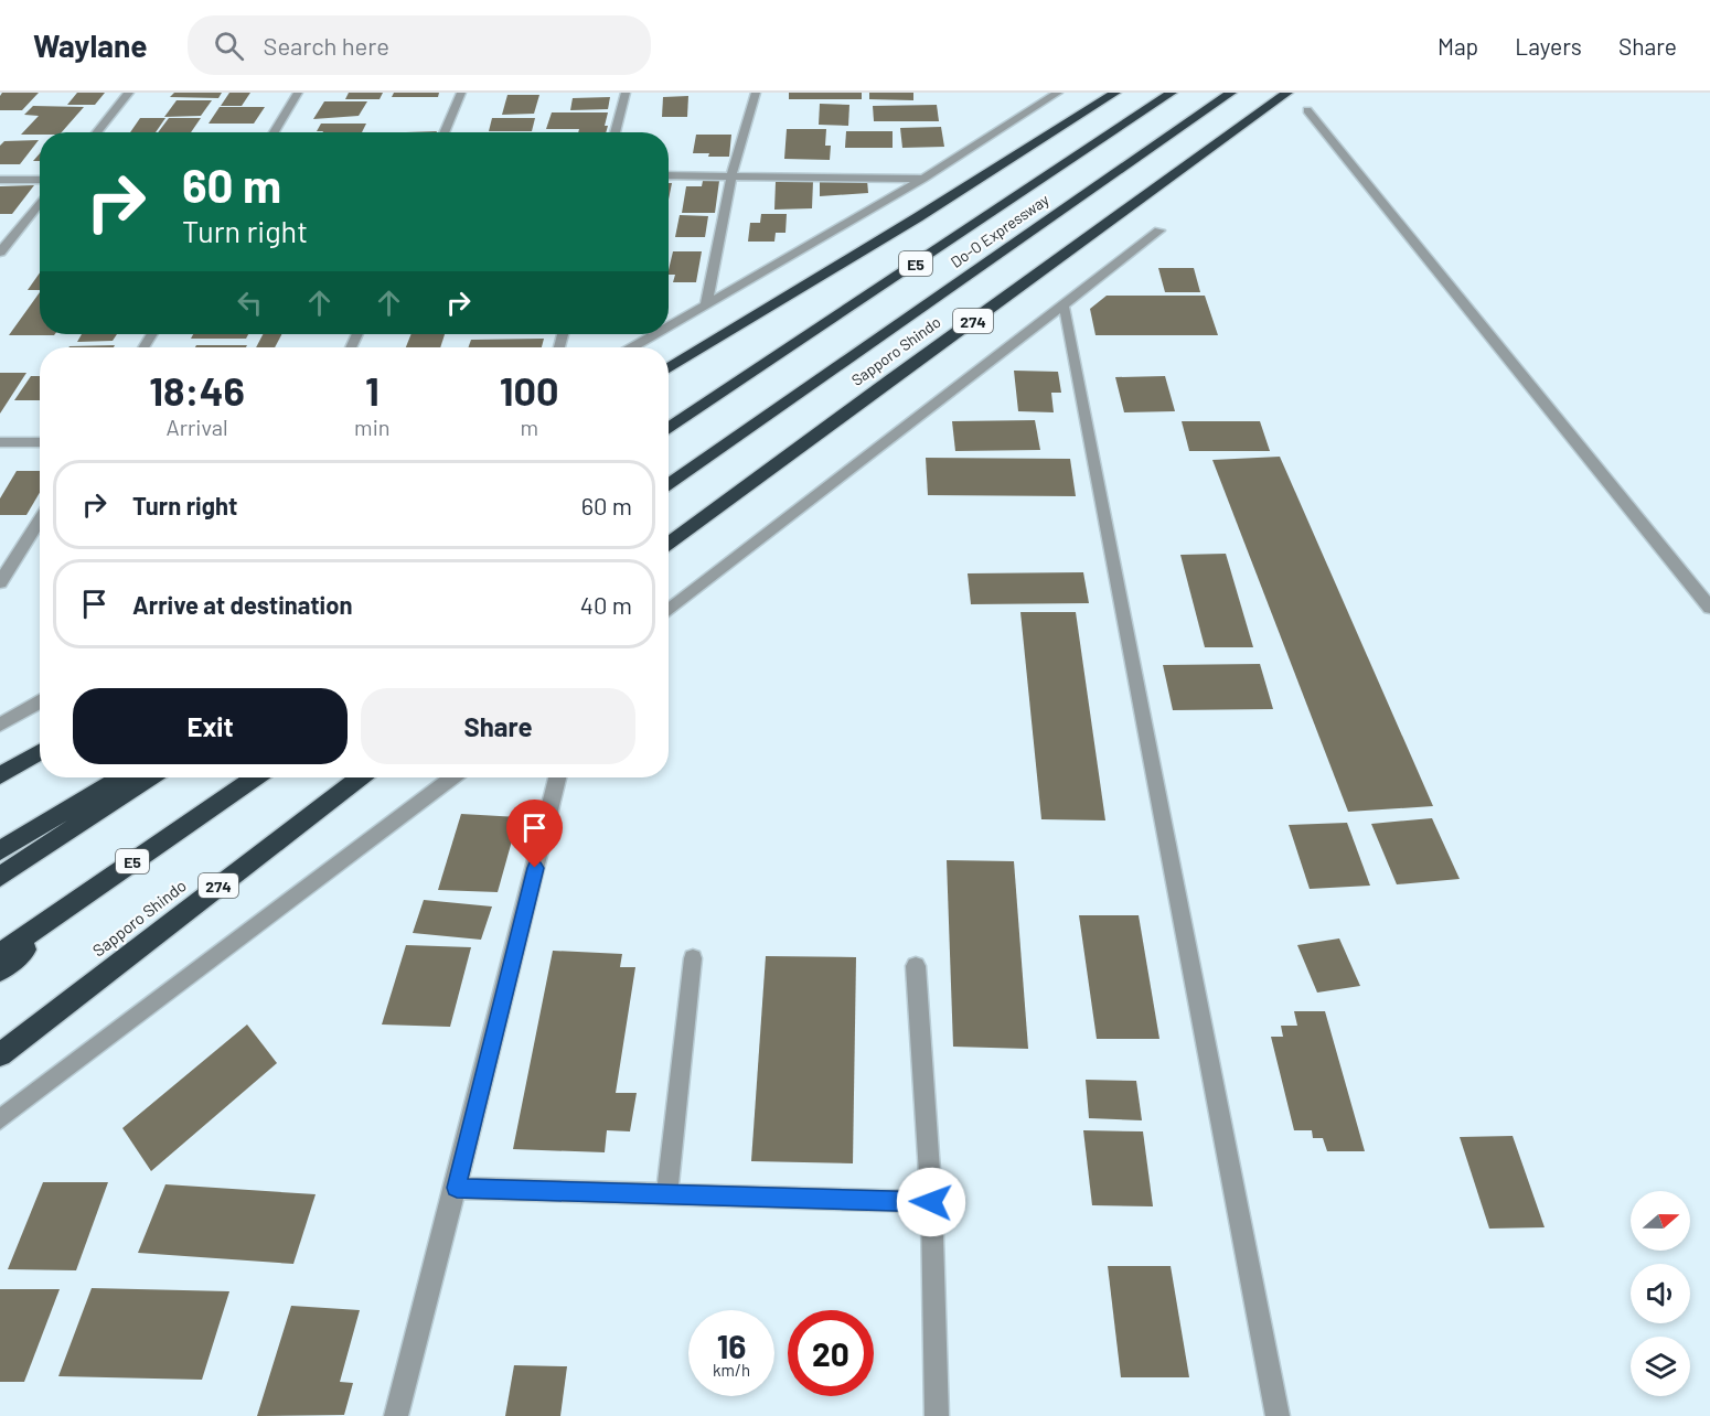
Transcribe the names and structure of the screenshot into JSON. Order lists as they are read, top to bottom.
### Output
{
  "streets": {
    "highway": [
      "Do-O Expressway",
      "E5",
      "274",
      "Sapporo Shindo"
    ]
  },
  "north": "right",
  "page": {
    "header": "Waylane",
    "search": "Search here",
    "nav": ["Map", "Layers", "Share"],
    "turn": ["60 m", "Turn right"],
    "eta": [
      "18:46",
      "Arrival",
      "1",
      "min",
      "100",
      "m"
    ],
    "list": [
      {
        "name": "Turn right",
        "value": "60 m"
      },
      {
        "name": "Arrive at destination",
        "value": "40 m"
      }
    ],
    "buttons": ["Exit", "Share"],
    "speed": "16 km/h",
    "limit": "20"
  }
}
